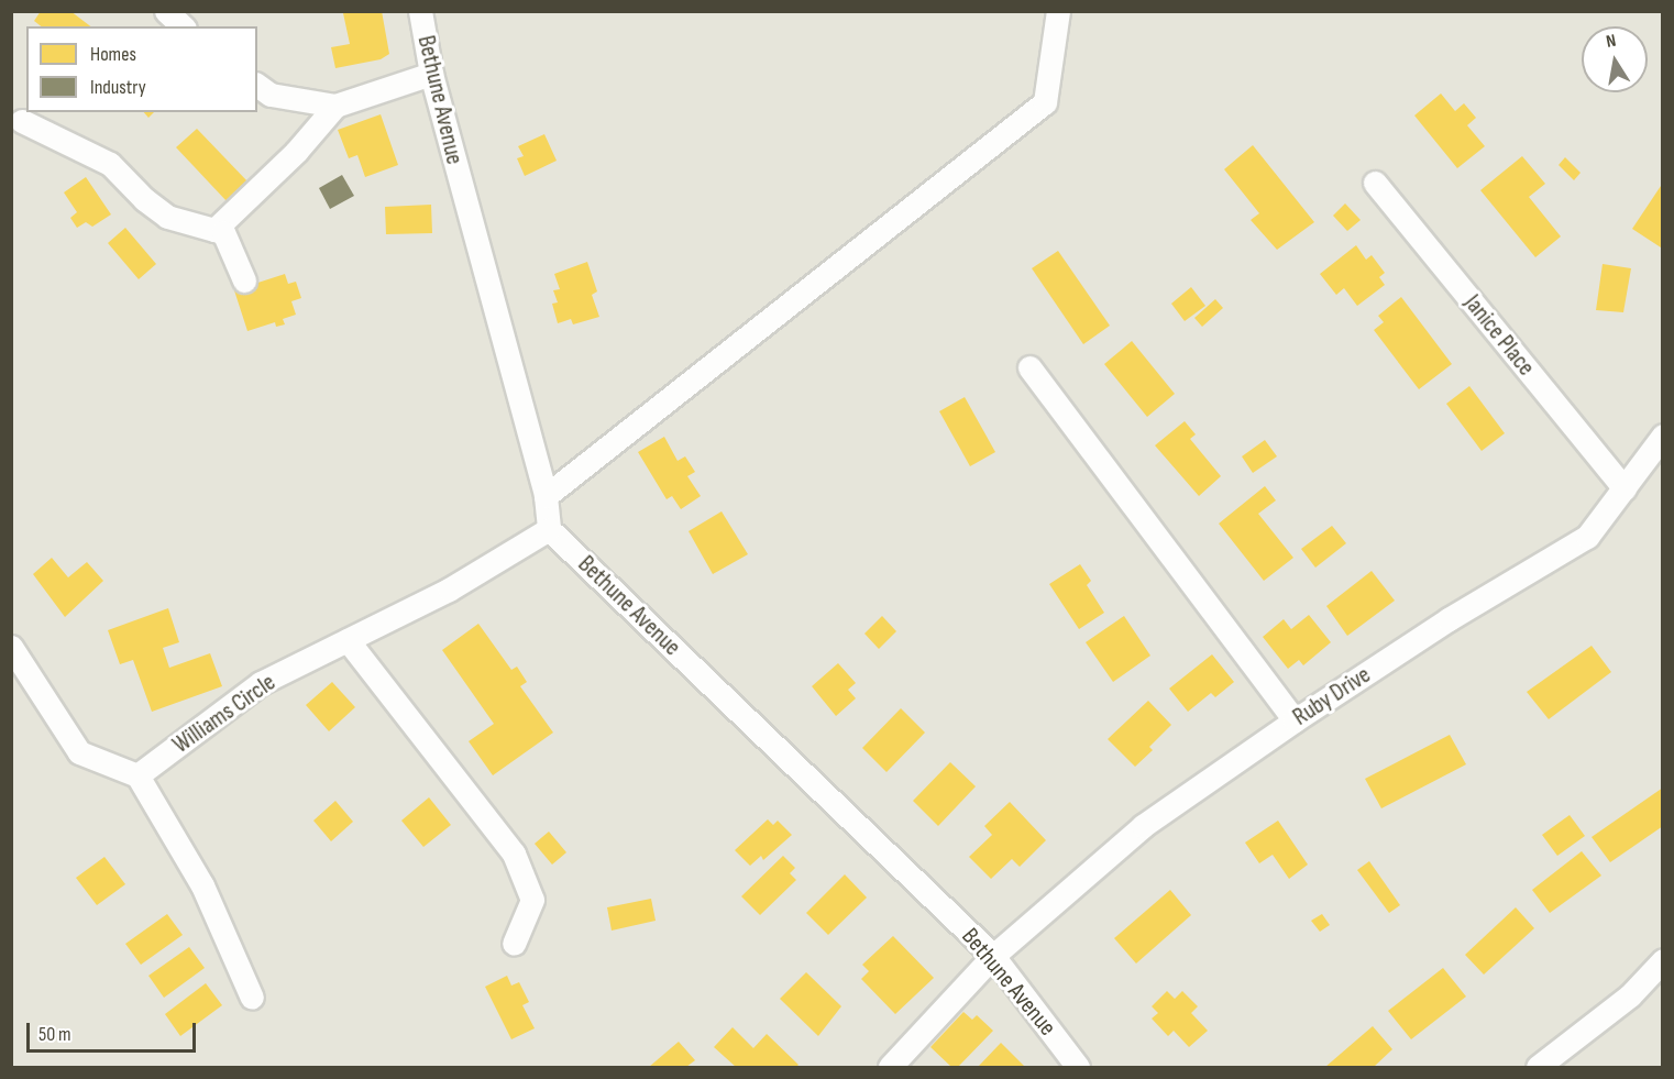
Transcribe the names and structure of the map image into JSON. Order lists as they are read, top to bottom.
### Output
{
  "streets": {
    "street": [
      "Bethune Avenue",
      "Janice Place",
      "Ruby Drive",
      "Williams Circle"
    ]
  },
  "crossings": [
    ["Bethune Avenue", "Ruby Drive"],
    ["Bethune Avenue", "Williams Circle"],
    ["Janice Place", "Ruby Drive"]
  ],
  "legend": ["Homes", "Industry"],
  "scale_bar": "50 m",
  "north": "top"
}
